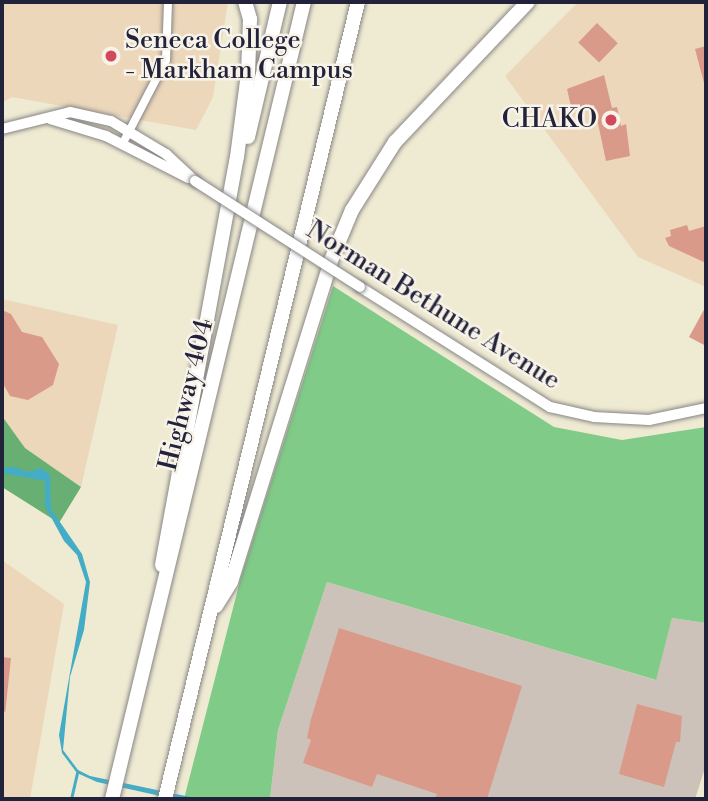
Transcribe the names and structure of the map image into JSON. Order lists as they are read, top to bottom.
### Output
{
  "streets": {
    "highway": ["Highway 404"],
    "street": ["Norman Bethune Avenue"]
  },
  "places": ["Seneca College - Markham Campus", "CHAKO"]
}
